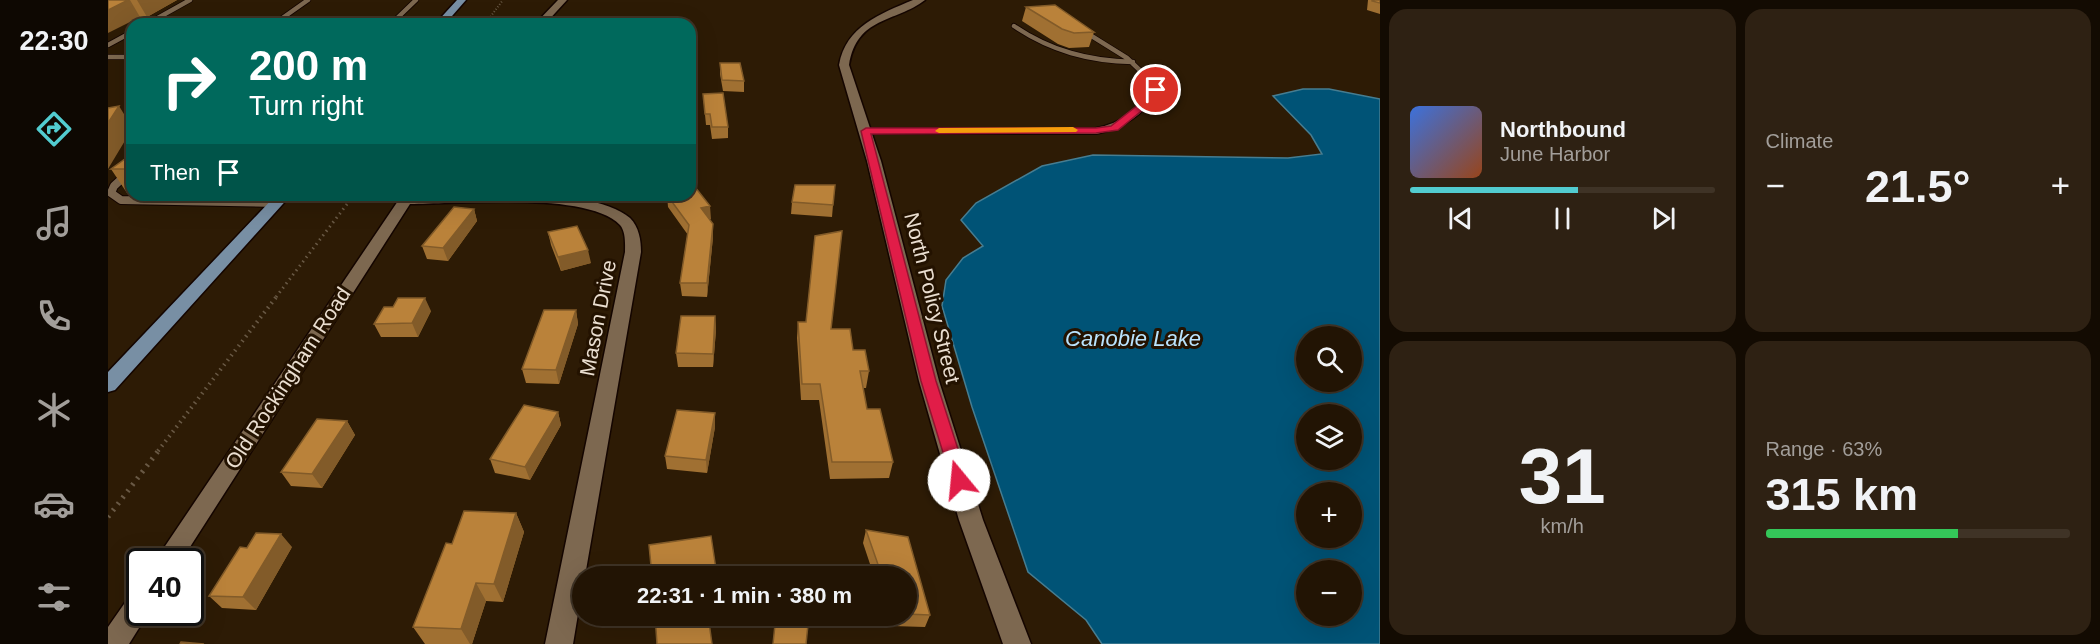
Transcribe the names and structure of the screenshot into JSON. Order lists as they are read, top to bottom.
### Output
{
  "streets": {
    "street": ["North Policy Street", "Mason Drive", "Old Rockingham Road"]
  },
  "water": ["Canobie Lake"],
  "page": {
    "tabs": "22:30",
    "tile": [
      "Climate",
      ["31", "km/h"],
      ["Range · 63%", "315 km"]
    ],
    "turn": ["200 m", "Turn right"],
    "song": ["Northbound", "June Harbor"],
    "then": "Then",
    "heat": ["−", "21.5°", "+"],
    "map_buttons": ["+", "−"],
    "limit": "40",
    "trip": "22:31 · 1 min · 380 m"
  }
}
